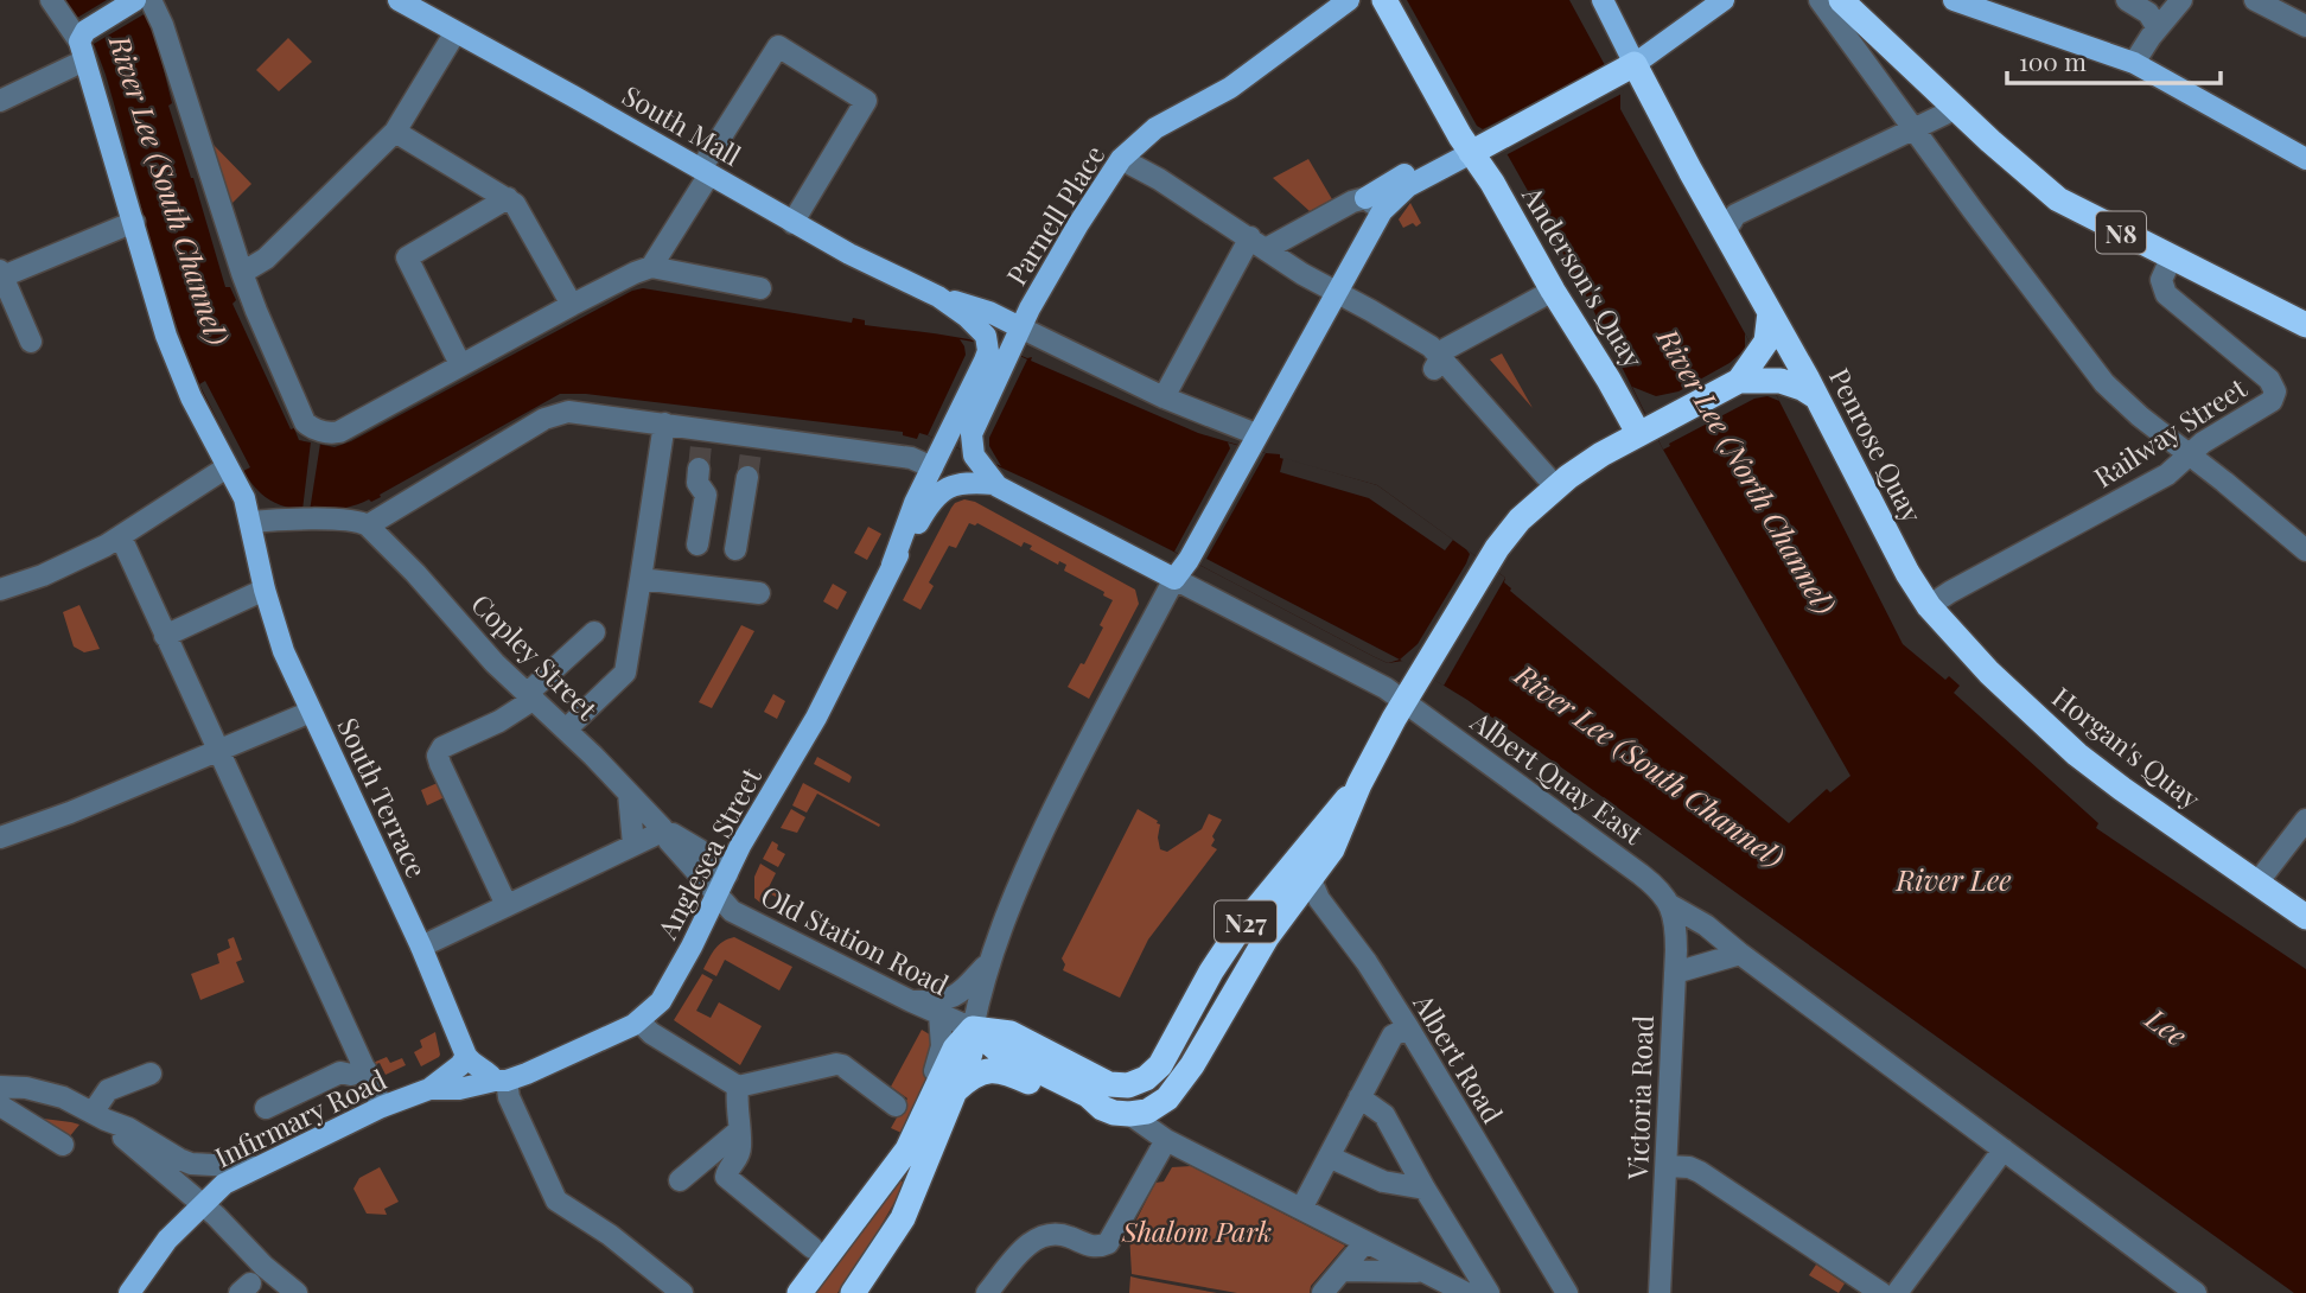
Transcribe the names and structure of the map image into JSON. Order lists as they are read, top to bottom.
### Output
{
  "streets": {
    "highway": [
      "N8",
      "Anderson's Quay",
      "Penrose Quay",
      "Horgan's Quay",
      "N27"
    ],
    "main road": [
      "South Mall",
      "Parnell Place",
      "South Terrace",
      "Anglesea Street",
      "Infirmary Road"
    ],
    "street": [
      "Railway Street",
      "Copley Street",
      "Albert Quay East",
      "Old Station Road",
      "Albert Road",
      "Victoria Road"
    ]
  },
  "crossings": [
    ["South Mall", "Parnell Place"],
    ["South Mall", "Anglesea Street"],
    ["Parnell Place", "Anglesea Street"],
    ["N8", "Railway Street"],
    ["Anderson's Quay", "N27"],
    ["Railway Street", "Penrose Quay"],
    ["Railway Street", "Horgan's Quay"],
    ["Penrose Quay", "Horgan's Quay"],
    ["Penrose Quay", "N27"],
    ["Copley Street", "Old Station Road"],
    ["Albert Quay East", "N27"],
    ["Albert Quay East", "Victoria Road"],
    ["South Terrace", "Anglesea Street"],
    ["South Terrace", "Infirmary Road"],
    ["Anglesea Street", "Old Station Road"],
    ["Anglesea Street", "Infirmary Road"],
    ["N27", "Old Station Road"],
    ["N27", "Albert Road"]
  ],
  "water": [
    "River Lee (South Channel)",
    "River Lee (North Channel)",
    "River Lee",
    "Lee"
  ],
  "parks": ["Shalom Park"],
  "scale_bar": "100 m"
}
